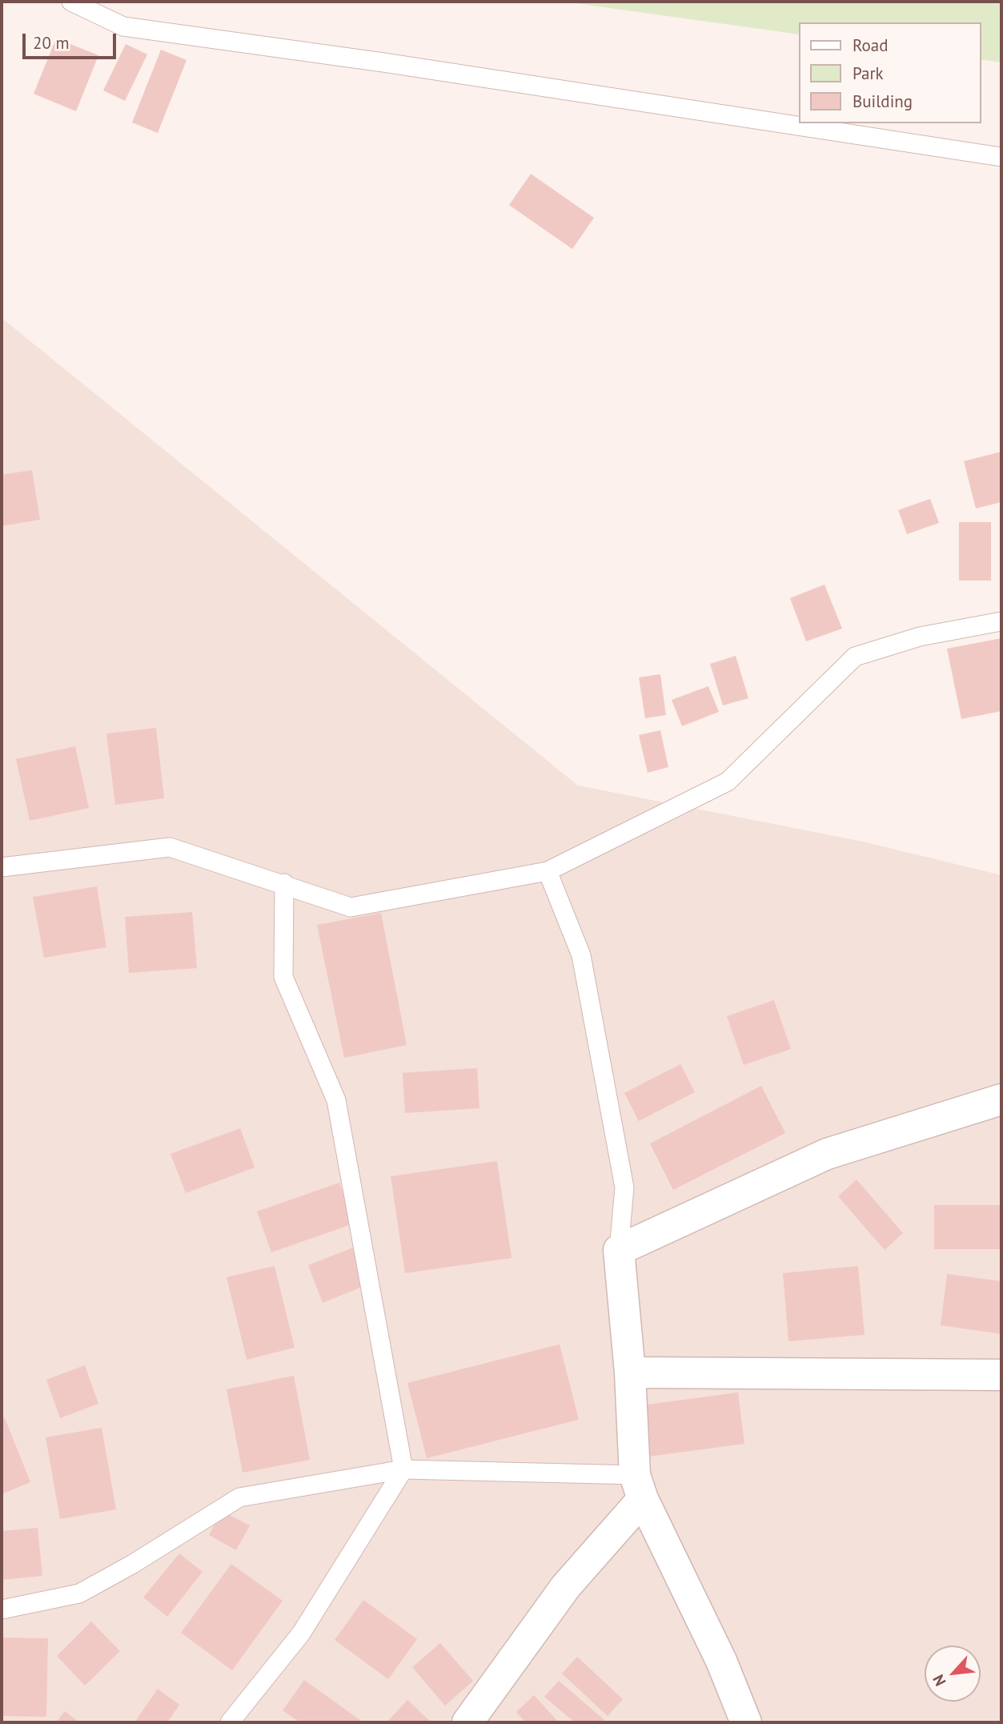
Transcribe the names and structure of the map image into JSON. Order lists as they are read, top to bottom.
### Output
{
  "legend": ["Road", "Park", "Building"],
  "scale_bar": "20 m",
  "north": "bottom left"
}
